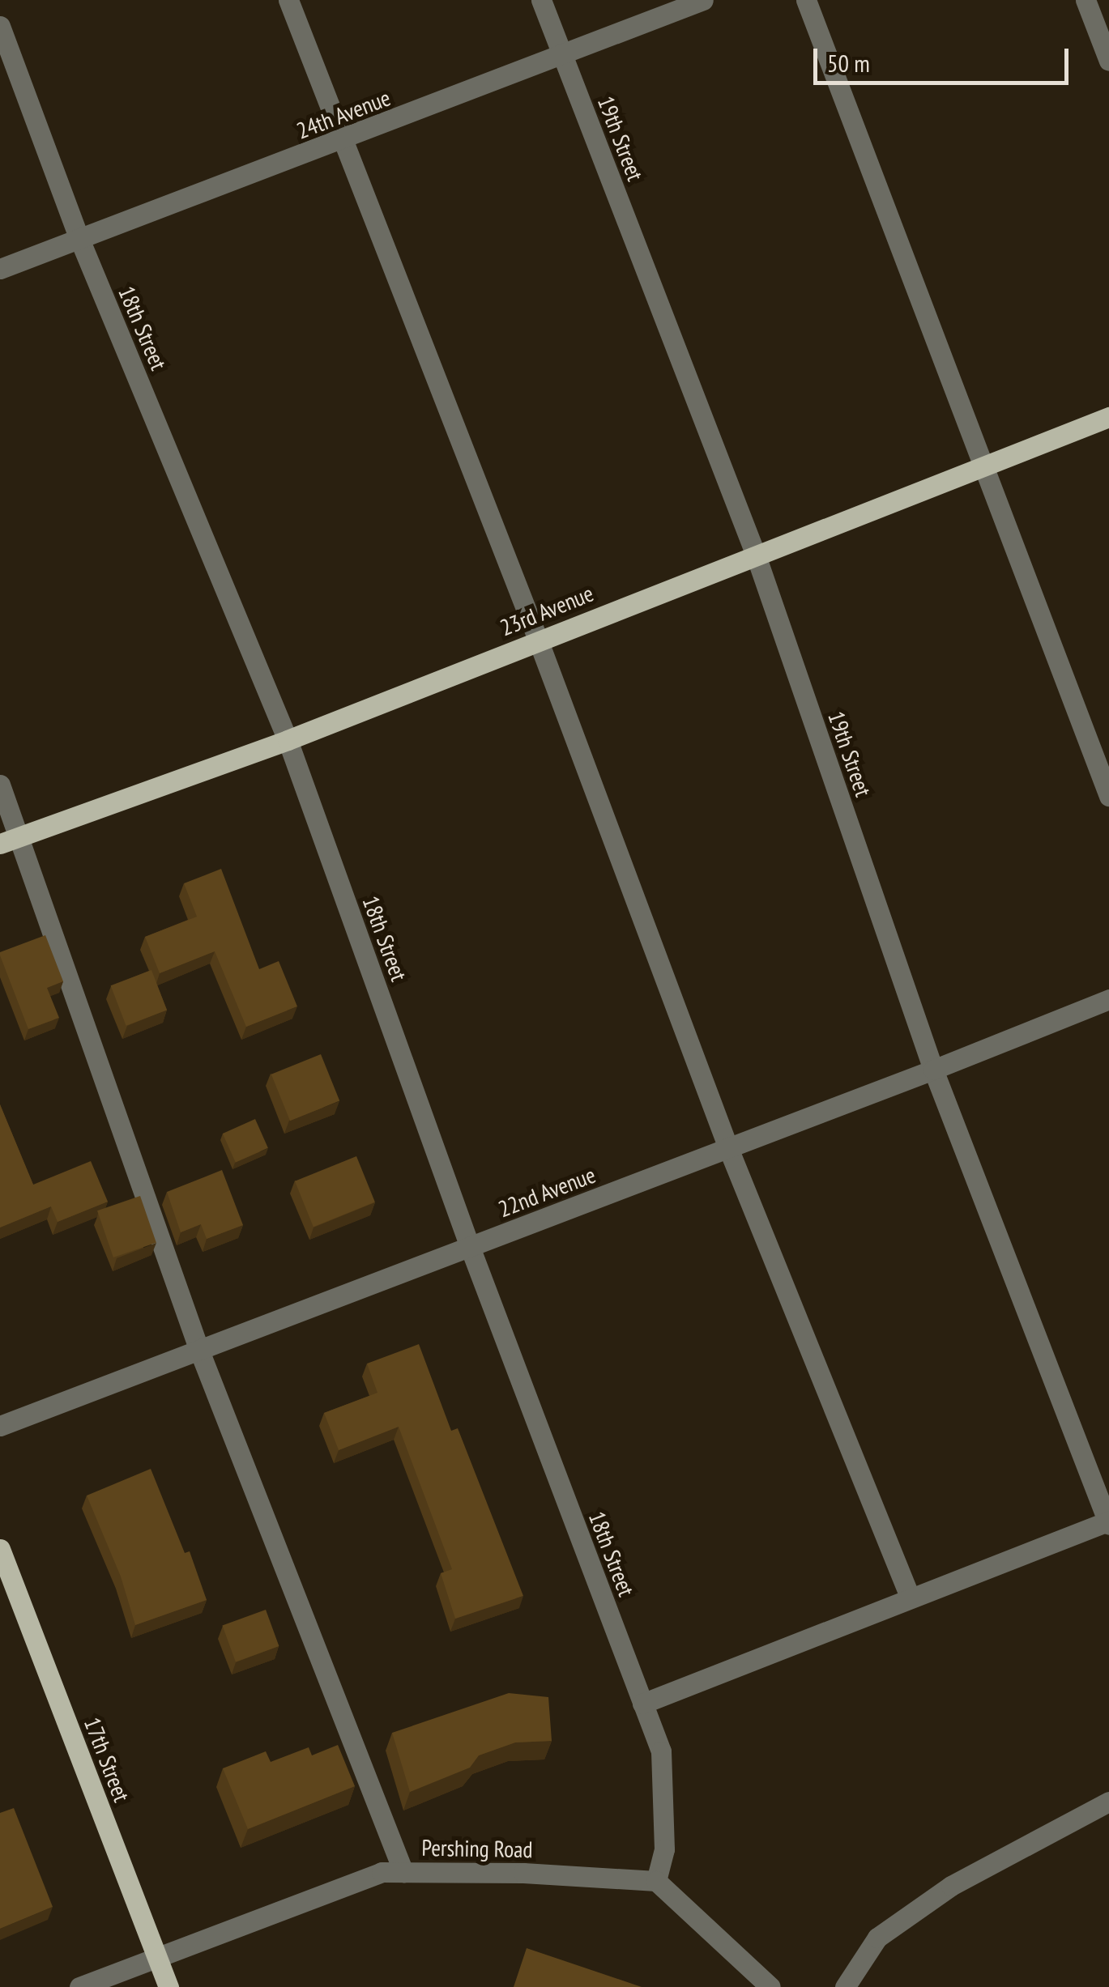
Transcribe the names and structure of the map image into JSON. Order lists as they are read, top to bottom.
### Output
{
  "streets": {
    "main road": ["23rd Avenue", "17th Street"],
    "street": [
      "24th Avenue",
      "19th Street",
      "18th Street",
      "22nd Avenue",
      "Pershing Road"
    ]
  },
  "crossings": [
    ["24th Avenue", "19th Street"],
    ["24th Avenue", "18th Street"],
    ["19th Street", "23rd Avenue"],
    ["19th Street", "22nd Avenue"],
    ["18th Street", "23rd Avenue"],
    ["18th Street", "22nd Avenue"],
    ["18th Street", "Pershing Road"],
    ["17th Street", "Pershing Road"]
  ],
  "scale_bar": "50 m"
}
